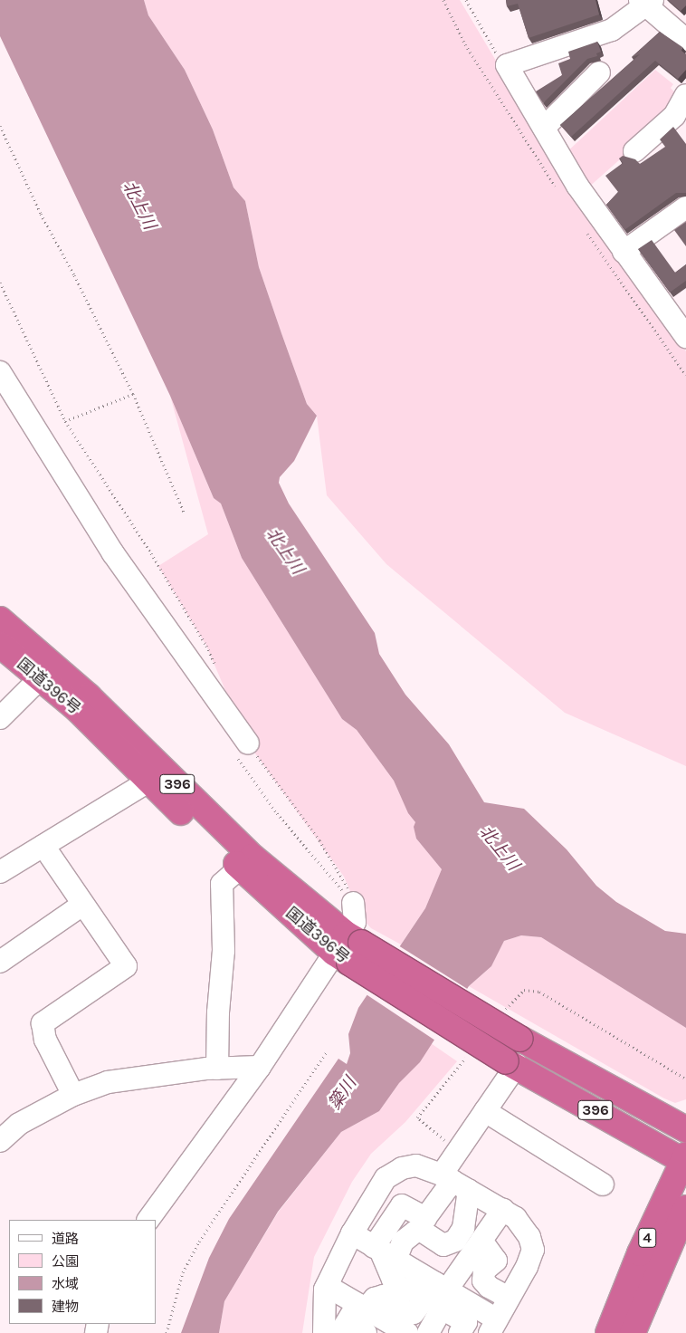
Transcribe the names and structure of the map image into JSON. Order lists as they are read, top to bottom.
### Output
{
  "streets": {
    "highway": ["国道396号", "396", "4"]
  },
  "crossings": [
    ["国道396号", "4"]
  ],
  "water": ["北上川", "簗川"],
  "legend": [
    "道路",
    "公園",
    "水域",
    "建物"
  ]
}
